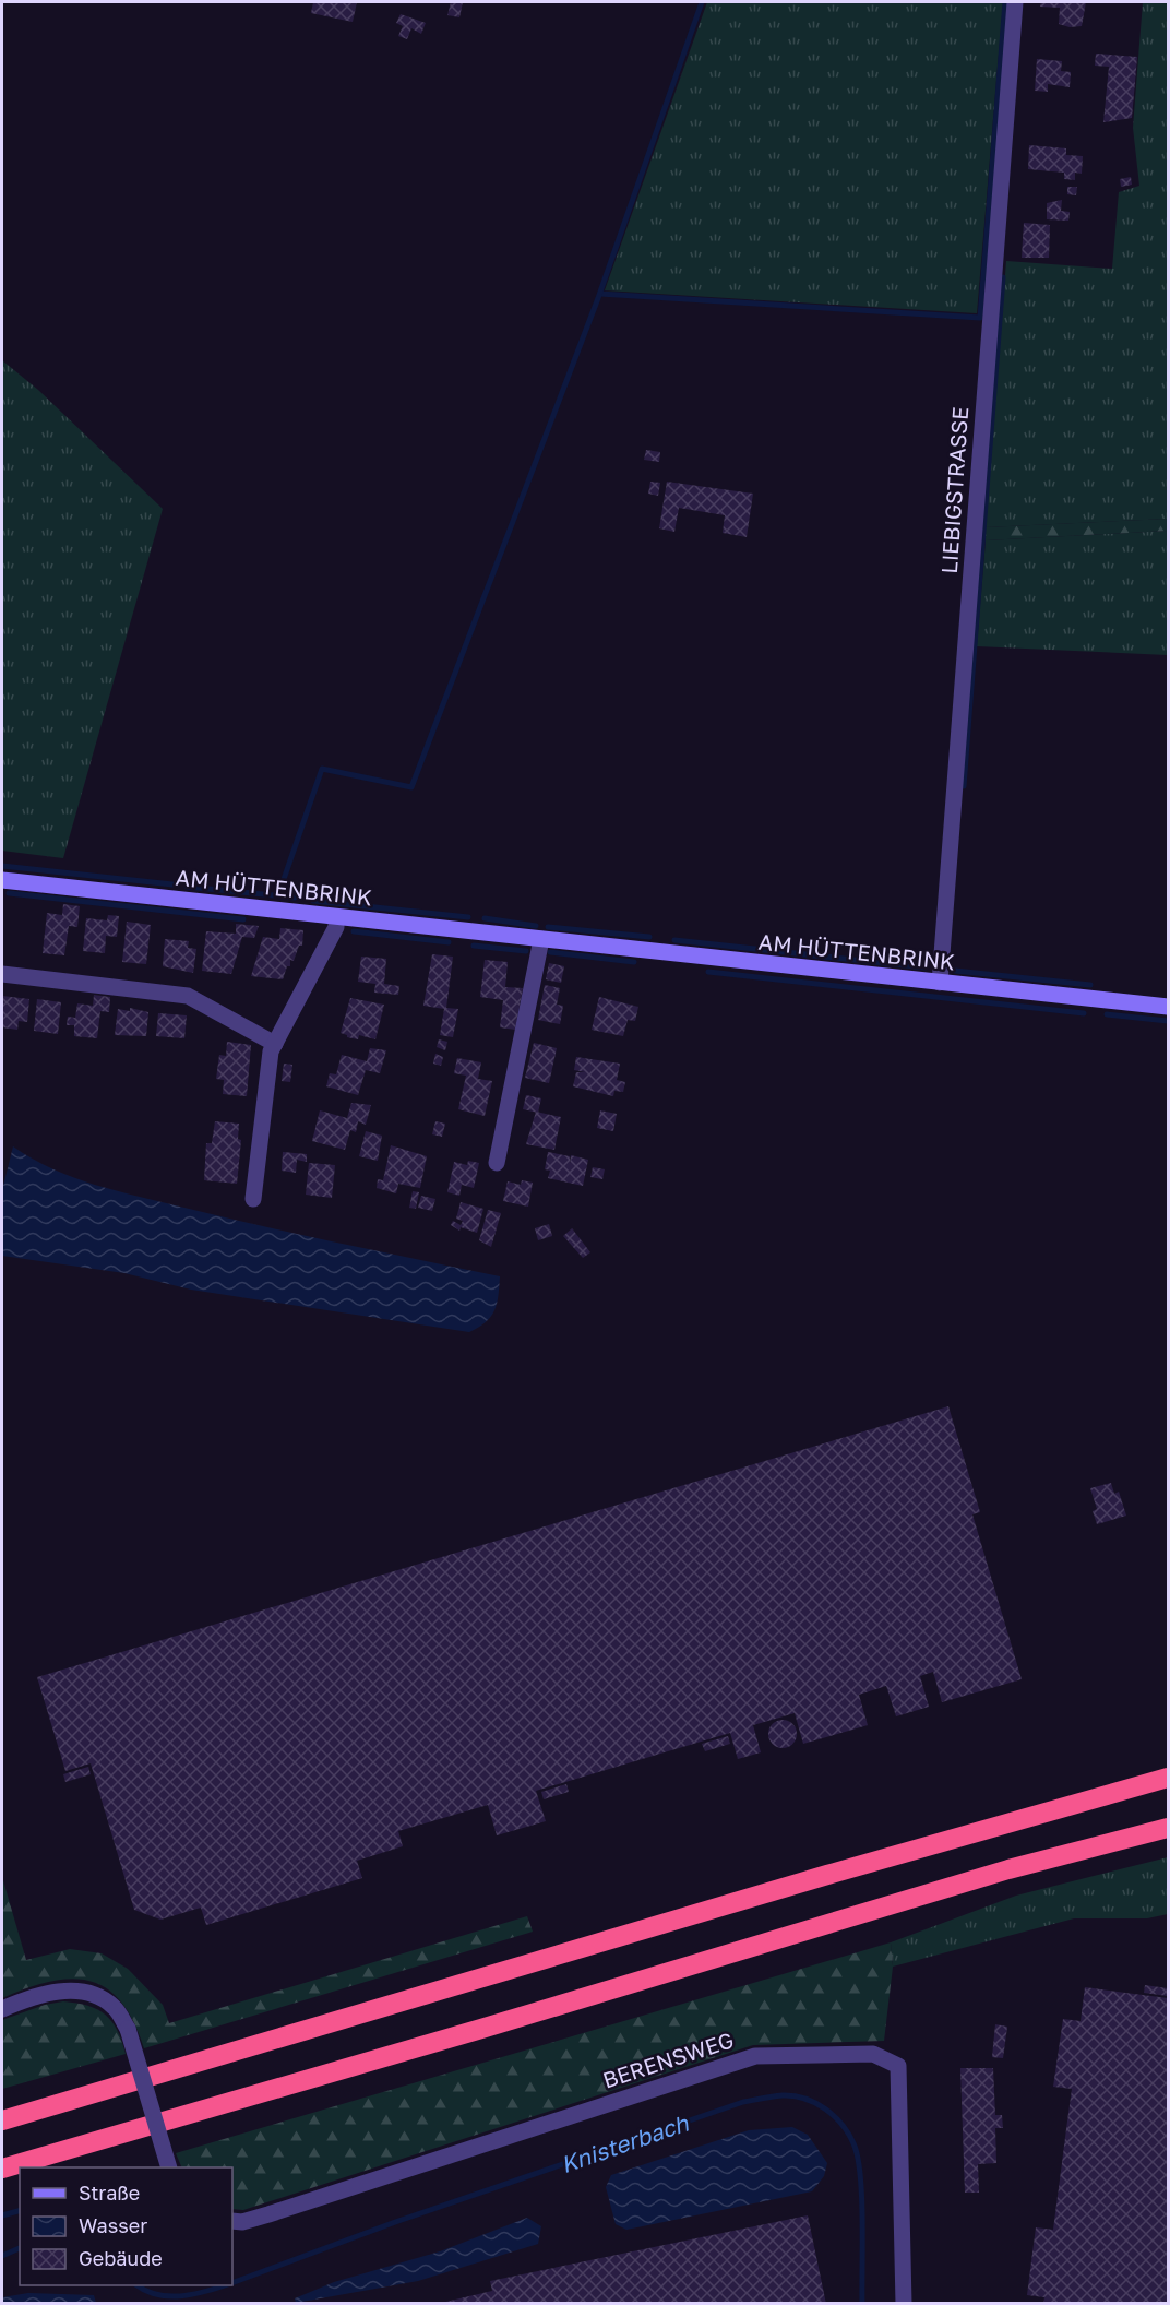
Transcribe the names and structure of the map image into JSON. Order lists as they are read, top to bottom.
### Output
{
  "streets": {
    "street": ["LIEBIGSTRASSE", "AM HÜTTENBRINK", "BERENSWEG"]
  },
  "crossings": [
    ["LIEBIGSTRASSE", "AM HÜTTENBRINK"]
  ],
  "water": ["Knisterbach"],
  "legend": ["Straße", "Wasser", "Gebäude"]
}
